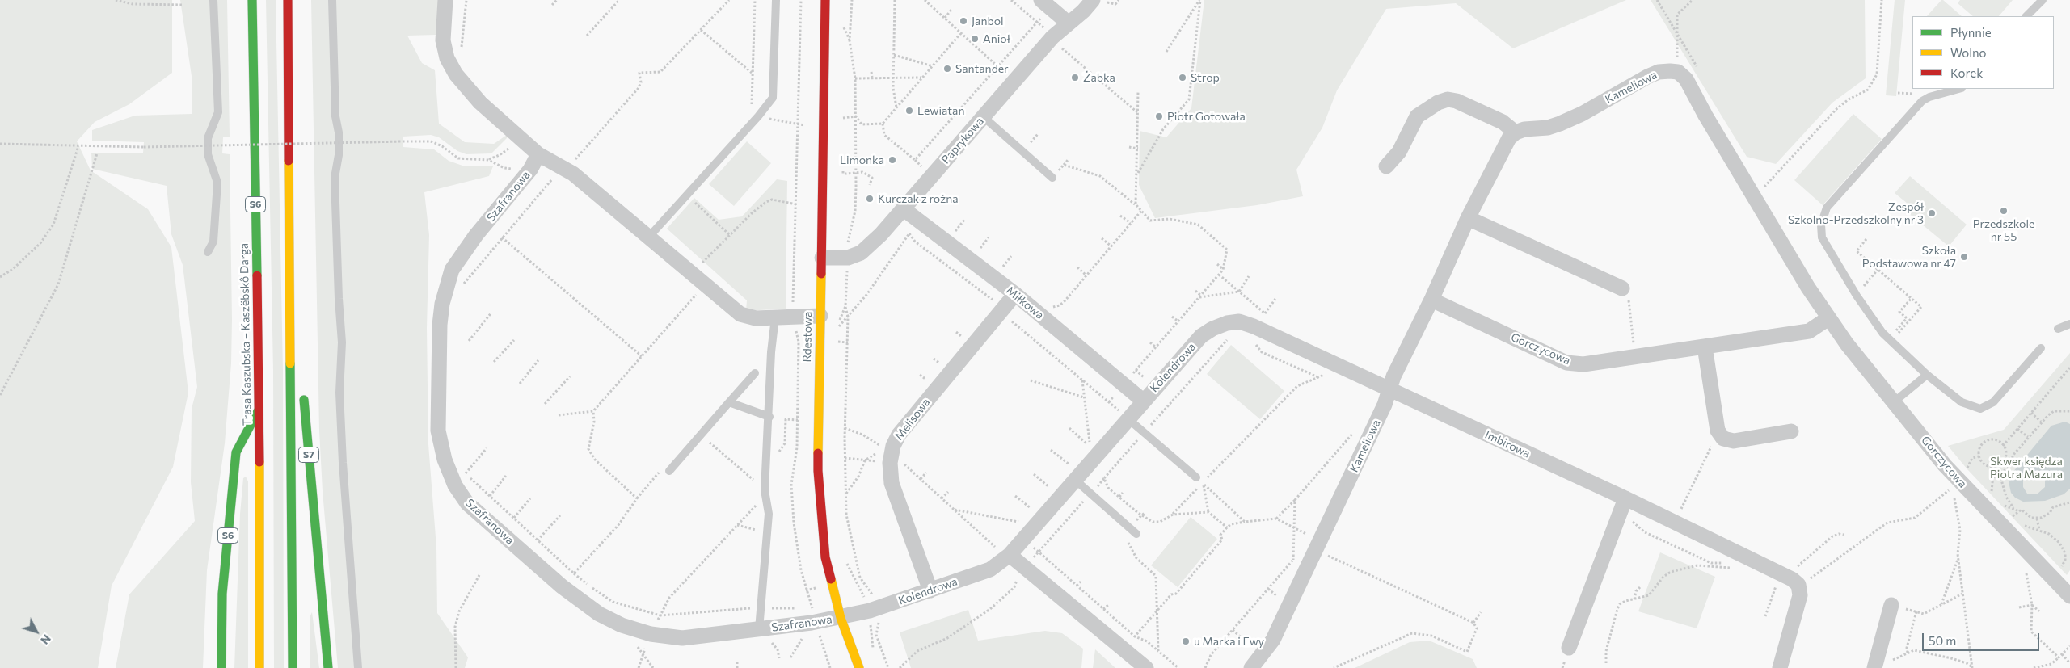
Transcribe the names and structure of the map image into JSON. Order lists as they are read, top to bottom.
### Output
{
  "streets": {
    "main road": [
      "S6",
      "Trasa Kaszubska – Kaszëbskô Darga",
      "Rdestowa",
      "S7"
    ],
    "street": [
      "Kameliowa",
      "Paprykowa",
      "Szafranowa",
      "Miłkowa",
      "Gorczycowa",
      "Kolendrowa",
      "Melisowa",
      "Imbirowa"
    ]
  },
  "crossings": [
    ["Kameliowa", "Gorczycowa"],
    ["Kameliowa", "Kolendrowa"],
    ["Kameliowa", "Imbirowa"],
    ["Paprykowa", "Miłkowa"],
    ["Paprykowa", "Rdestowa"],
    ["Szafranowa", "Rdestowa"],
    ["Szafranowa", "Kolendrowa"],
    ["S6", "Trasa Kaszubska – Kaszëbskô Darga"],
    ["Miłkowa", "Kolendrowa"],
    ["Miłkowa", "Melisowa"],
    ["Rdestowa", "Kolendrowa"],
    ["Kolendrowa", "Melisowa"],
    ["Kolendrowa", "Imbirowa"]
  ],
  "parks": ["Skwer księdza Piotra Mazura"],
  "places": [
    "Janbol",
    "Anioł",
    "Santander",
    "Żabka",
    "Strop",
    "Lewiatan",
    "Piotr Gotowała",
    "Limonka",
    "Kurczak z rożna",
    "Przedszkole nr 55",
    "Zespół Szkolno-Przedszkolny nr 3",
    "Szkoła Podstawowa nr 47",
    "u Marka i Ewy"
  ],
  "legend": ["Płynnie", "Wolno", "Korek"],
  "scale_bar": "50 m",
  "north": "bottom right"
}
